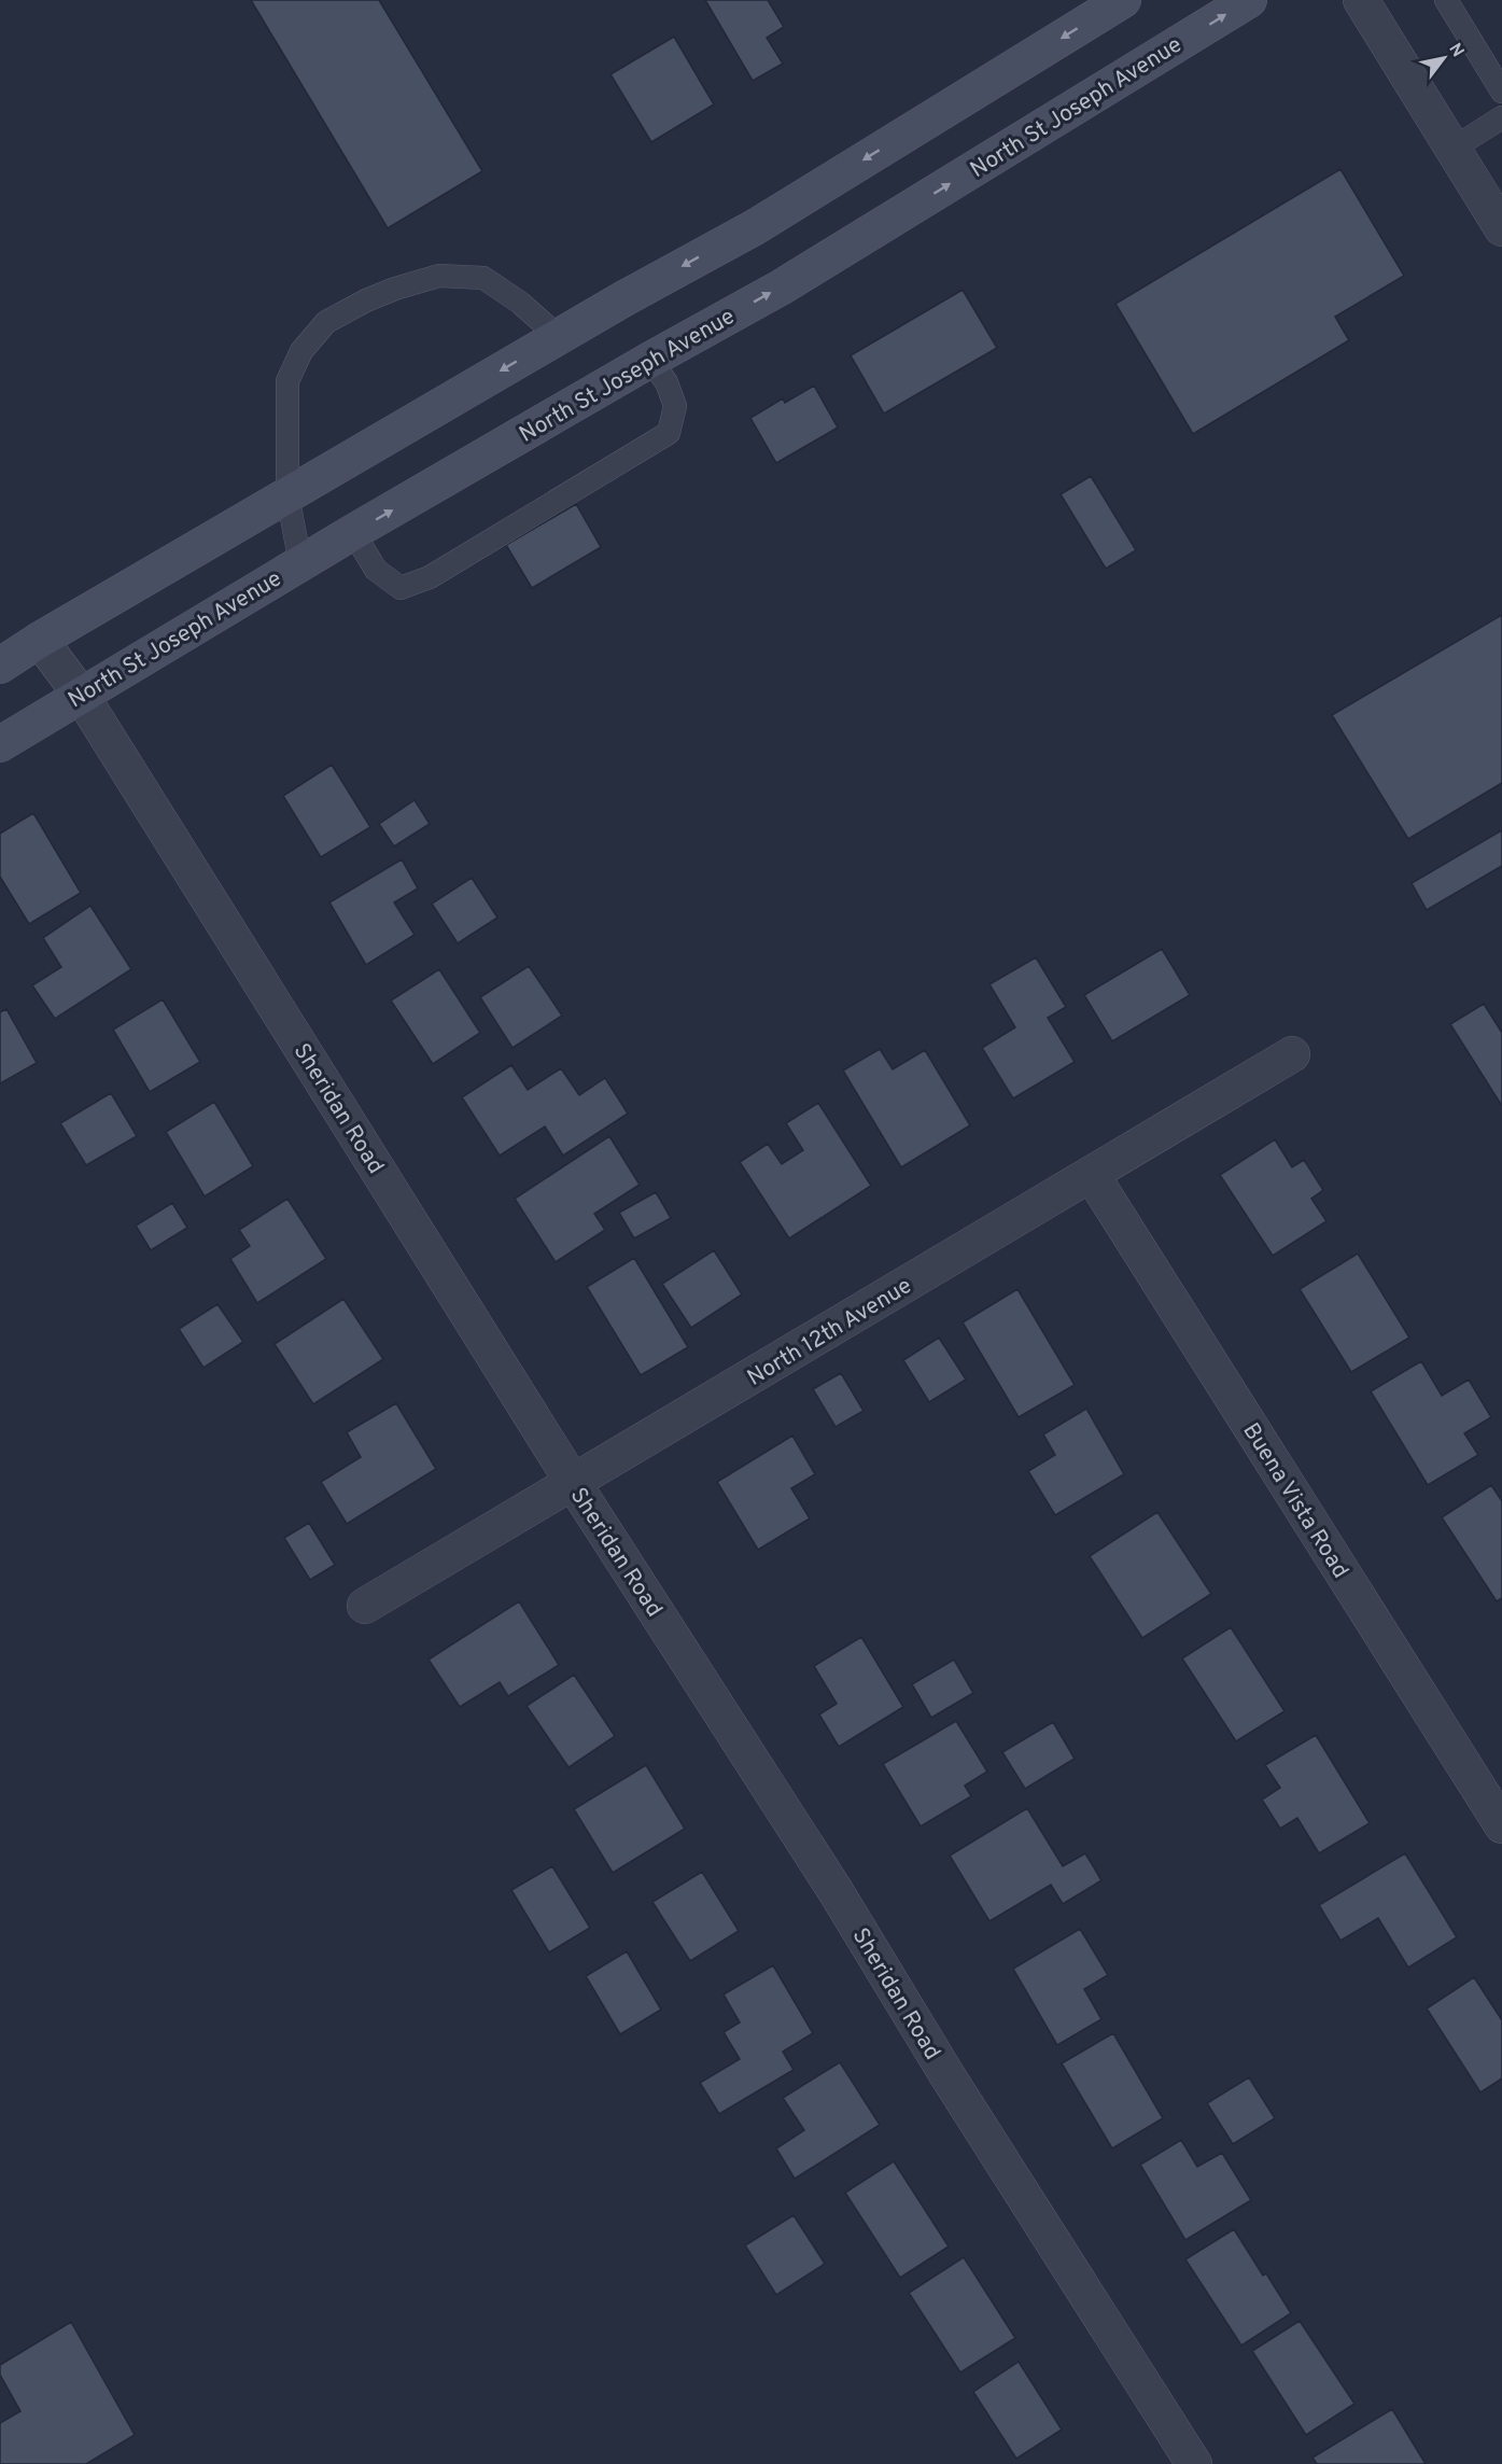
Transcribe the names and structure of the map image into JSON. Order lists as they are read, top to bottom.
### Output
{
  "streets": {
    "main road": ["North St Joseph Avenue"],
    "street": ["Sheridan Road", "North 12th Avenue", "Buena Vista Road"]
  },
  "crossings": [
    ["North St Joseph Avenue", "Sheridan Road"],
    ["Sheridan Road", "North 12th Avenue"],
    ["North 12th Avenue", "Buena Vista Road"]
  ],
  "north": "top right"
}
